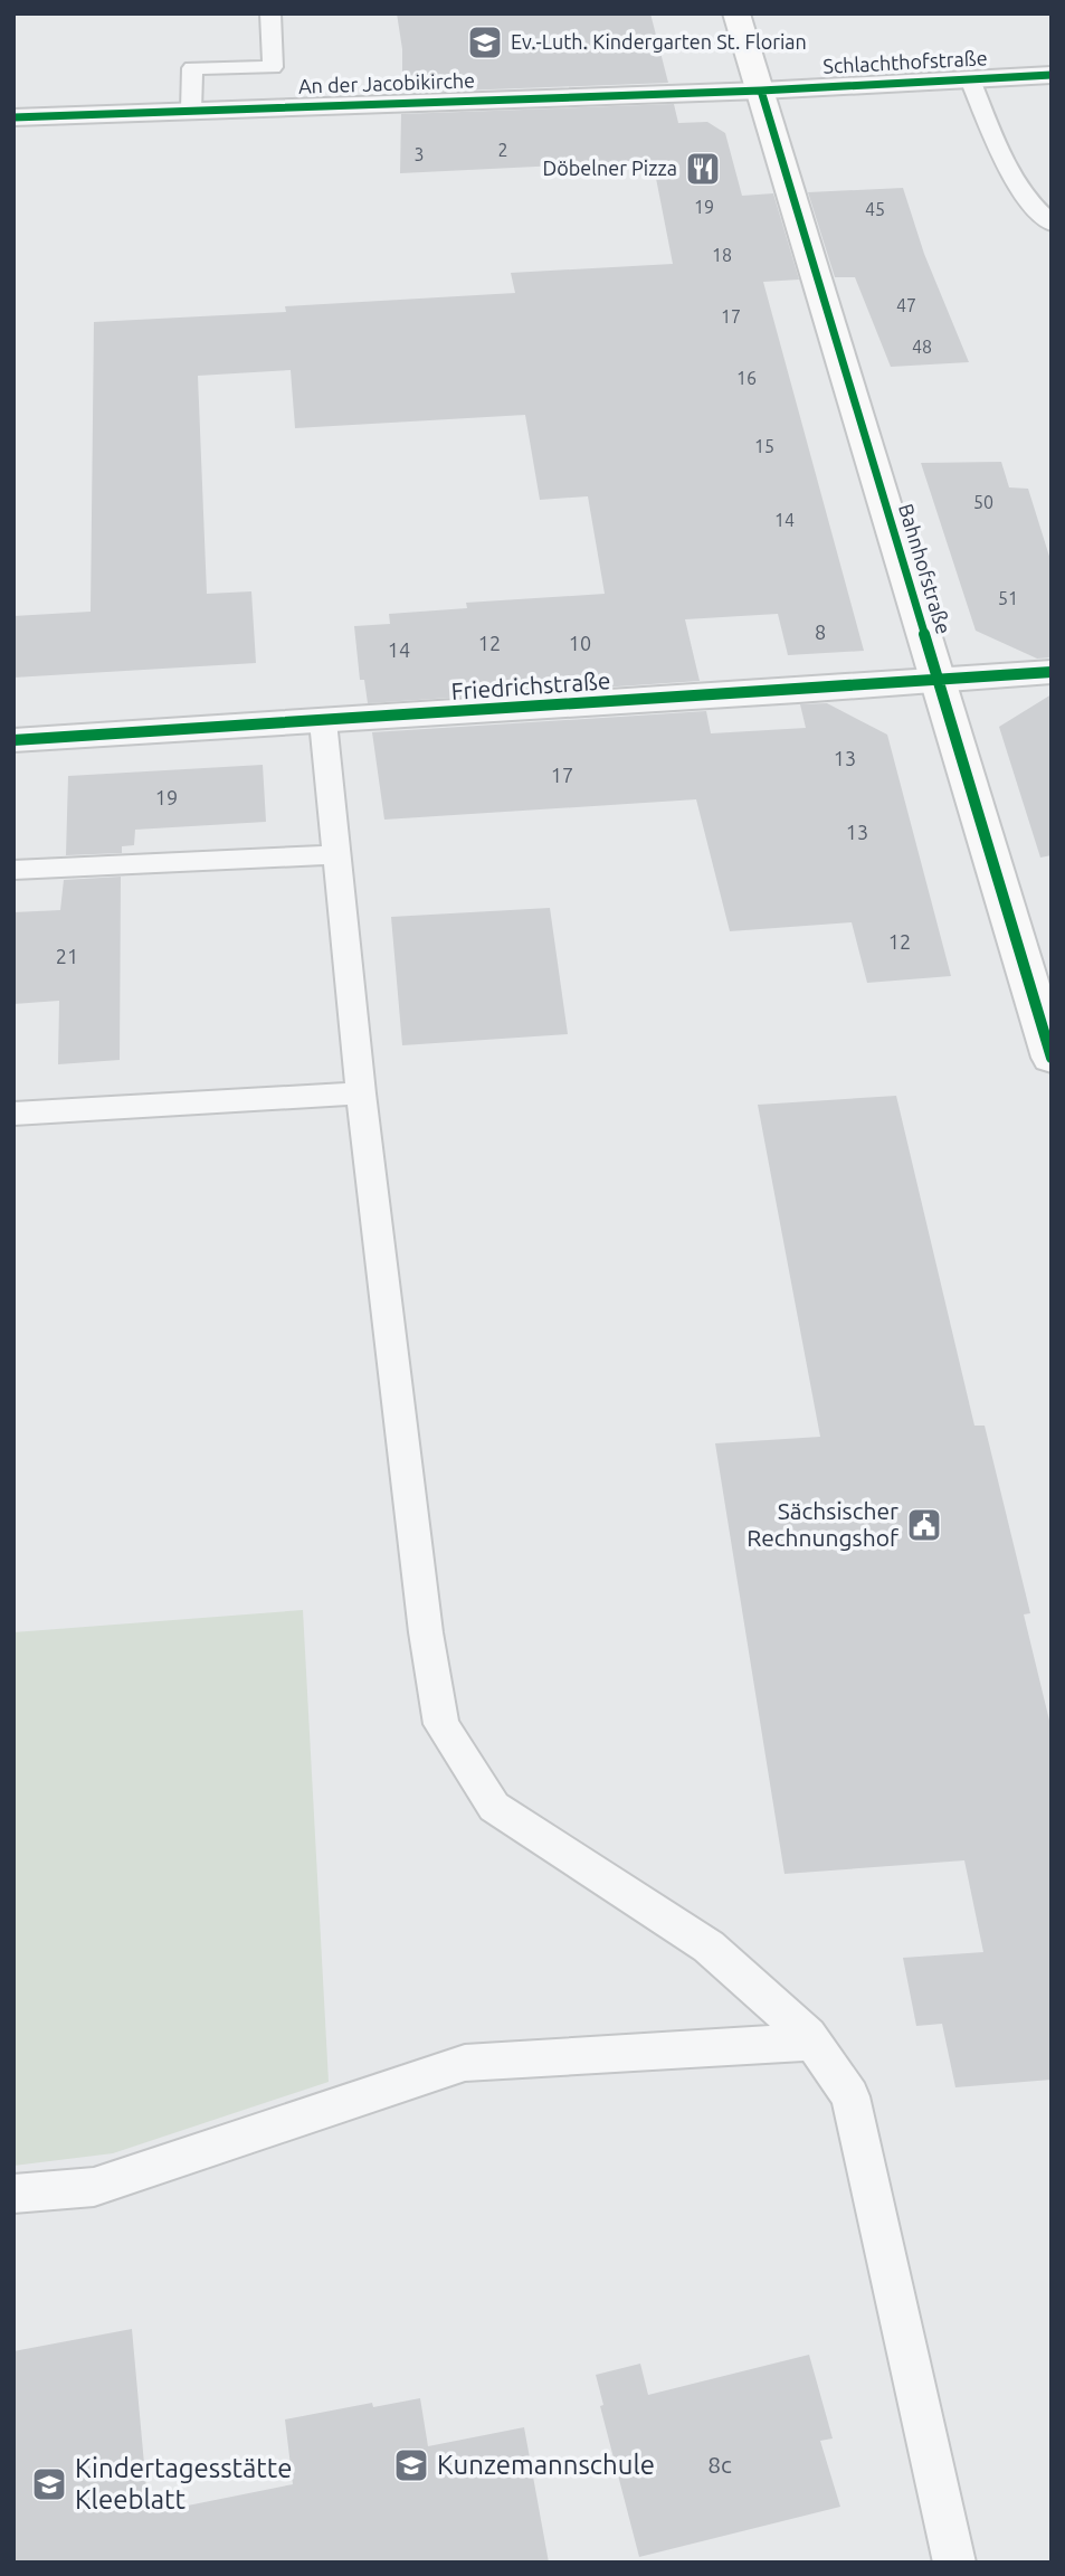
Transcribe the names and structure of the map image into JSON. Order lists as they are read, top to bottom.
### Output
{
  "streets": {
    "main road": ["Bahnhofstraße"],
    "street": ["Schlachthofstraße", "An der Jacobikirche", "Friedrichstraße"]
  },
  "crossings": [
    ["Schlachthofstraße", "An der Jacobikirche"],
    ["Schlachthofstraße", "Bahnhofstraße"],
    ["An der Jacobikirche", "Bahnhofstraße"],
    ["Bahnhofstraße", "Friedrichstraße"]
  ],
  "places": {
    "school or university": ["Ev.-Luth. Kindergarten St. Florian", "Kunzemannschule", "Kindertagesstätte Kleeblatt"],
    "restaurant": ["Döbelner Pizza"],
    "public building": ["Sächsischer Rechnungshof"]
  },
  "house_numbers": [
    "2",
    "3",
    "19",
    "45",
    "18",
    "47",
    "17",
    "48",
    "16",
    "15",
    "50",
    "14",
    "51",
    "8",
    "12",
    "10",
    "14",
    "13",
    "17",
    "19",
    "13",
    "12",
    "21",
    "8c"
  ]
}
